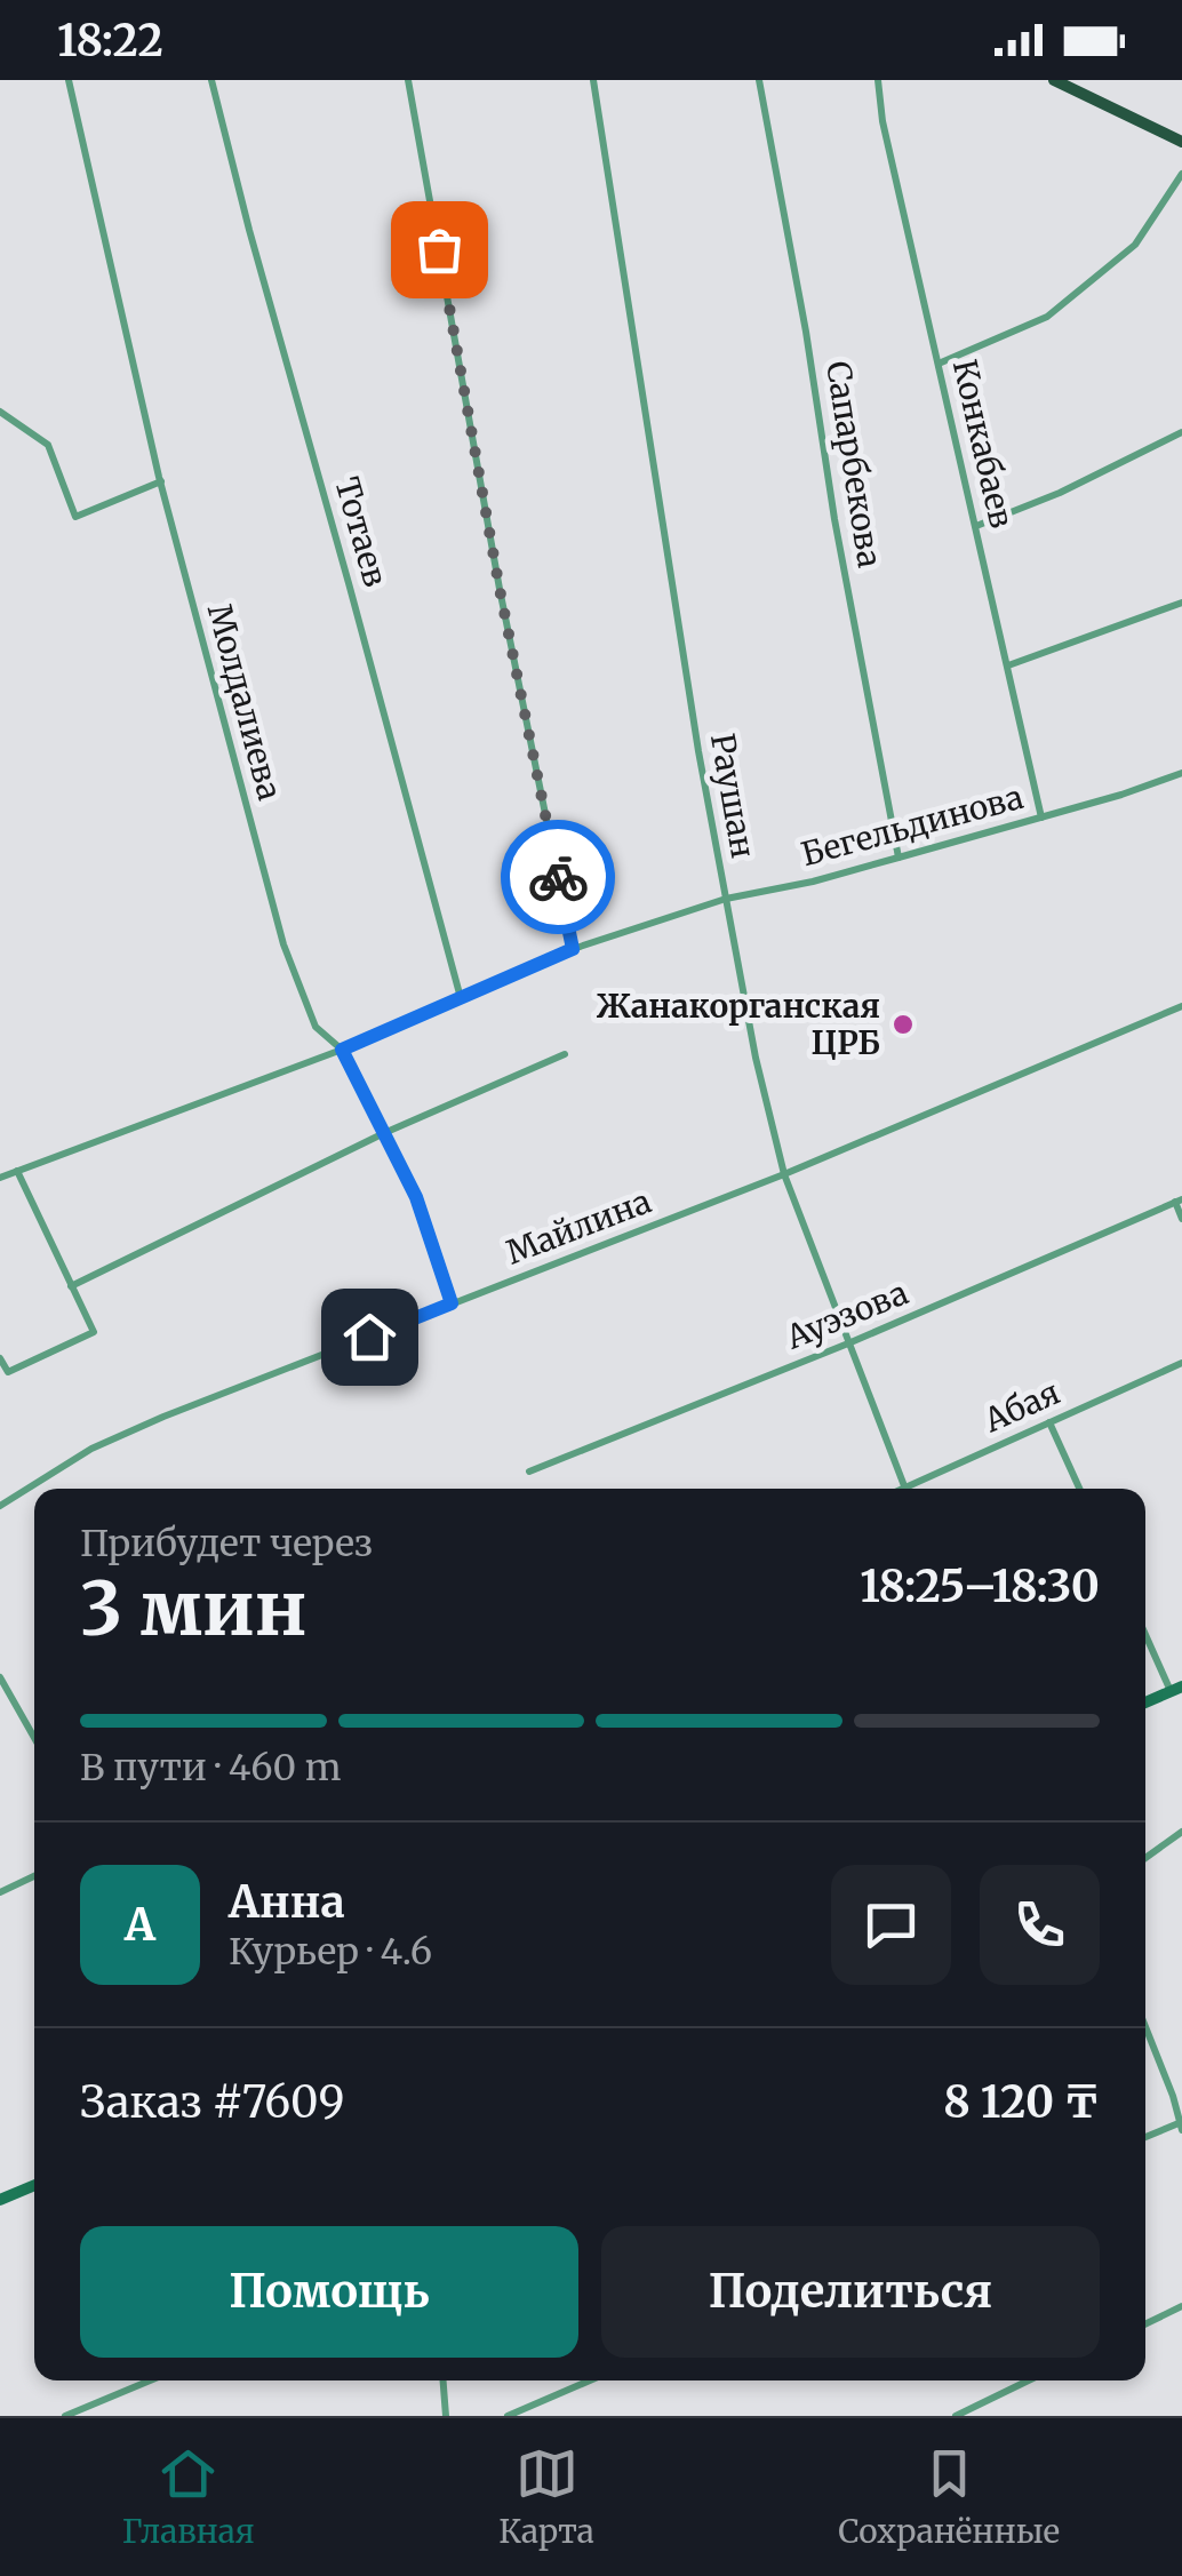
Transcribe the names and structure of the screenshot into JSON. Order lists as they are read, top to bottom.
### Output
{
  "streets": {
    "street": [
      "Конкабаев",
      "Сапарбекова",
      "Тотаев",
      "Молдалиева",
      "Раушан",
      "Бегельдинова",
      "Майлина",
      "Ауэзова",
      "Абая"
    ]
  },
  "crossings": [
    ["Конкабаев", "Бегельдинова"],
    ["Сапарбекова", "Бегельдинова"],
    ["Тотаев", "Бегельдинова"],
    ["Молдалиева", "Бегельдинова"],
    ["Молдалиева", "Майлина"],
    ["Раушан", "Бегельдинова"],
    ["Раушан", "Майлина"],
    ["Раушан", "Ауэзова"]
  ],
  "places": ["Жанакорганская ЦРБ"],
  "page": {
    "status": "18:22",
    "heading": ["3 мин", "Прибудет через", "18:25–18:30"],
    "panel": [
      "Анна",
      "Курьер · 4.6",
      "Заказ #7609",
      "8 120 ₸"
    ],
    "bar": "В пути · 460 m",
    "round": "А",
    "buttons": ["Помощь", "Поделиться"],
    "tabs": ["Главная", "Карта", "Сохранённые"]
  }
}
